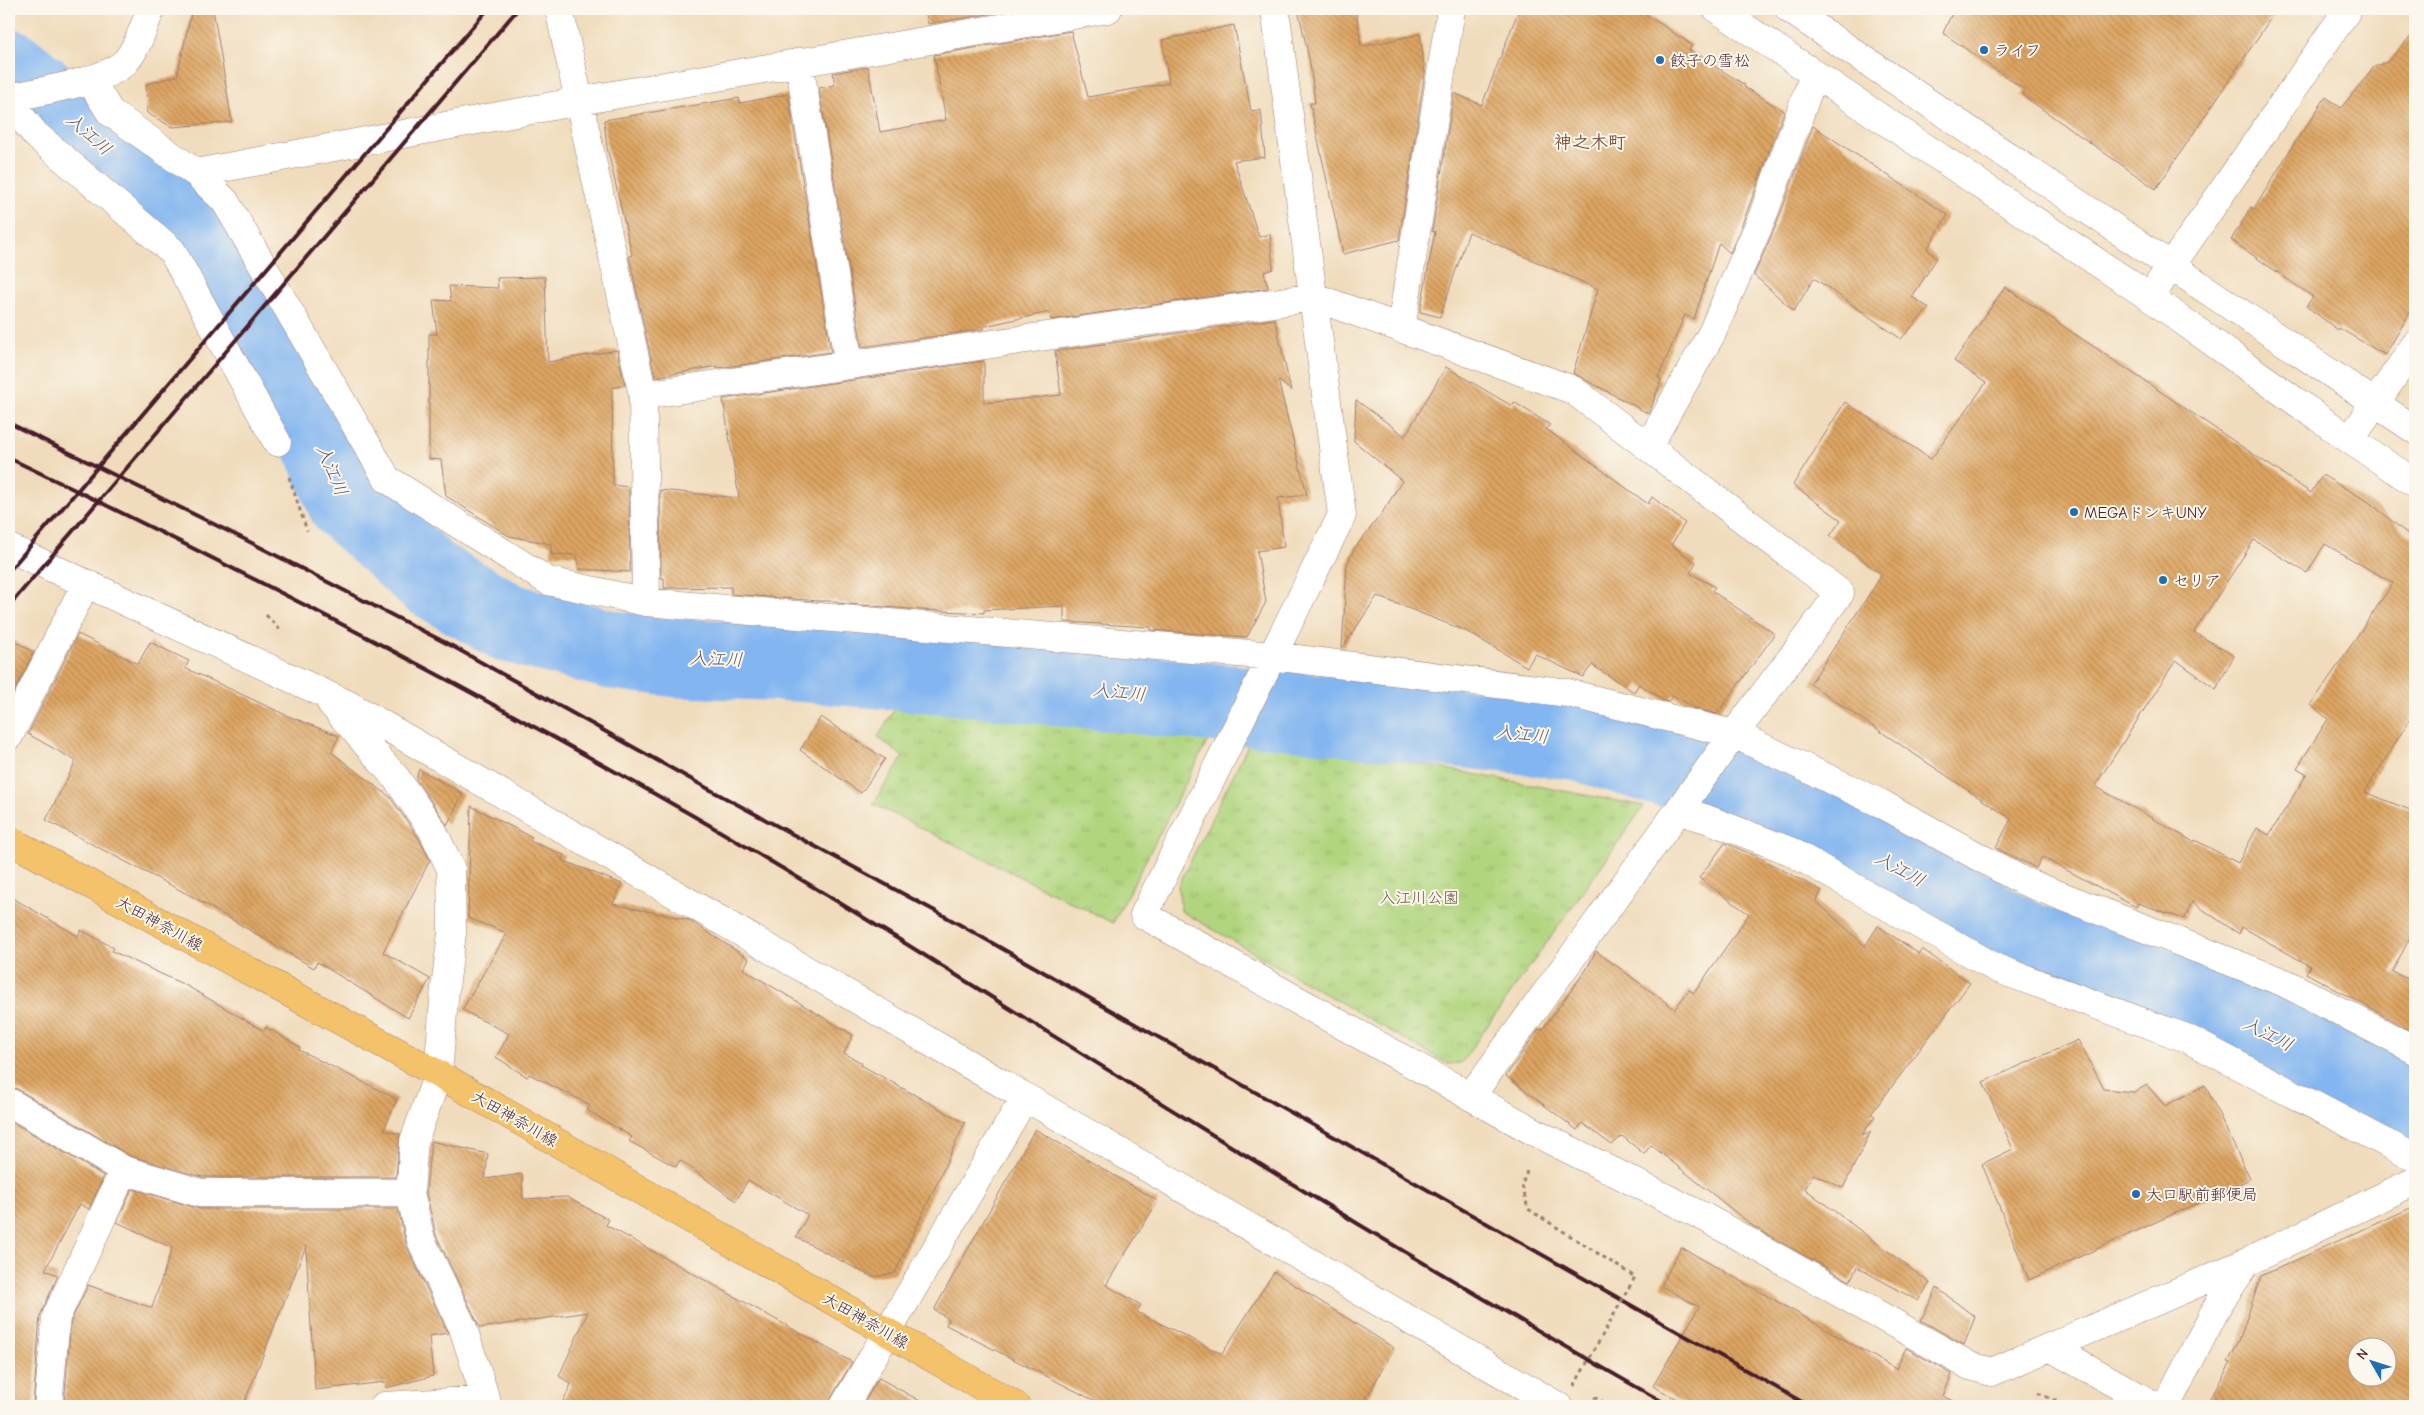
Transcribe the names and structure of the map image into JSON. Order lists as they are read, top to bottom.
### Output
{
  "streets": {
    "main road": ["大田神奈川線"]
  },
  "districts": ["神之木町"],
  "water": ["入江川"],
  "parks": ["入江川公園"],
  "places": [
    "ライフ",
    "餃子の雪松",
    "MEGAドンキUNY",
    "セリア",
    "大口駅前郵便局"
  ],
  "north": "top left"
}
